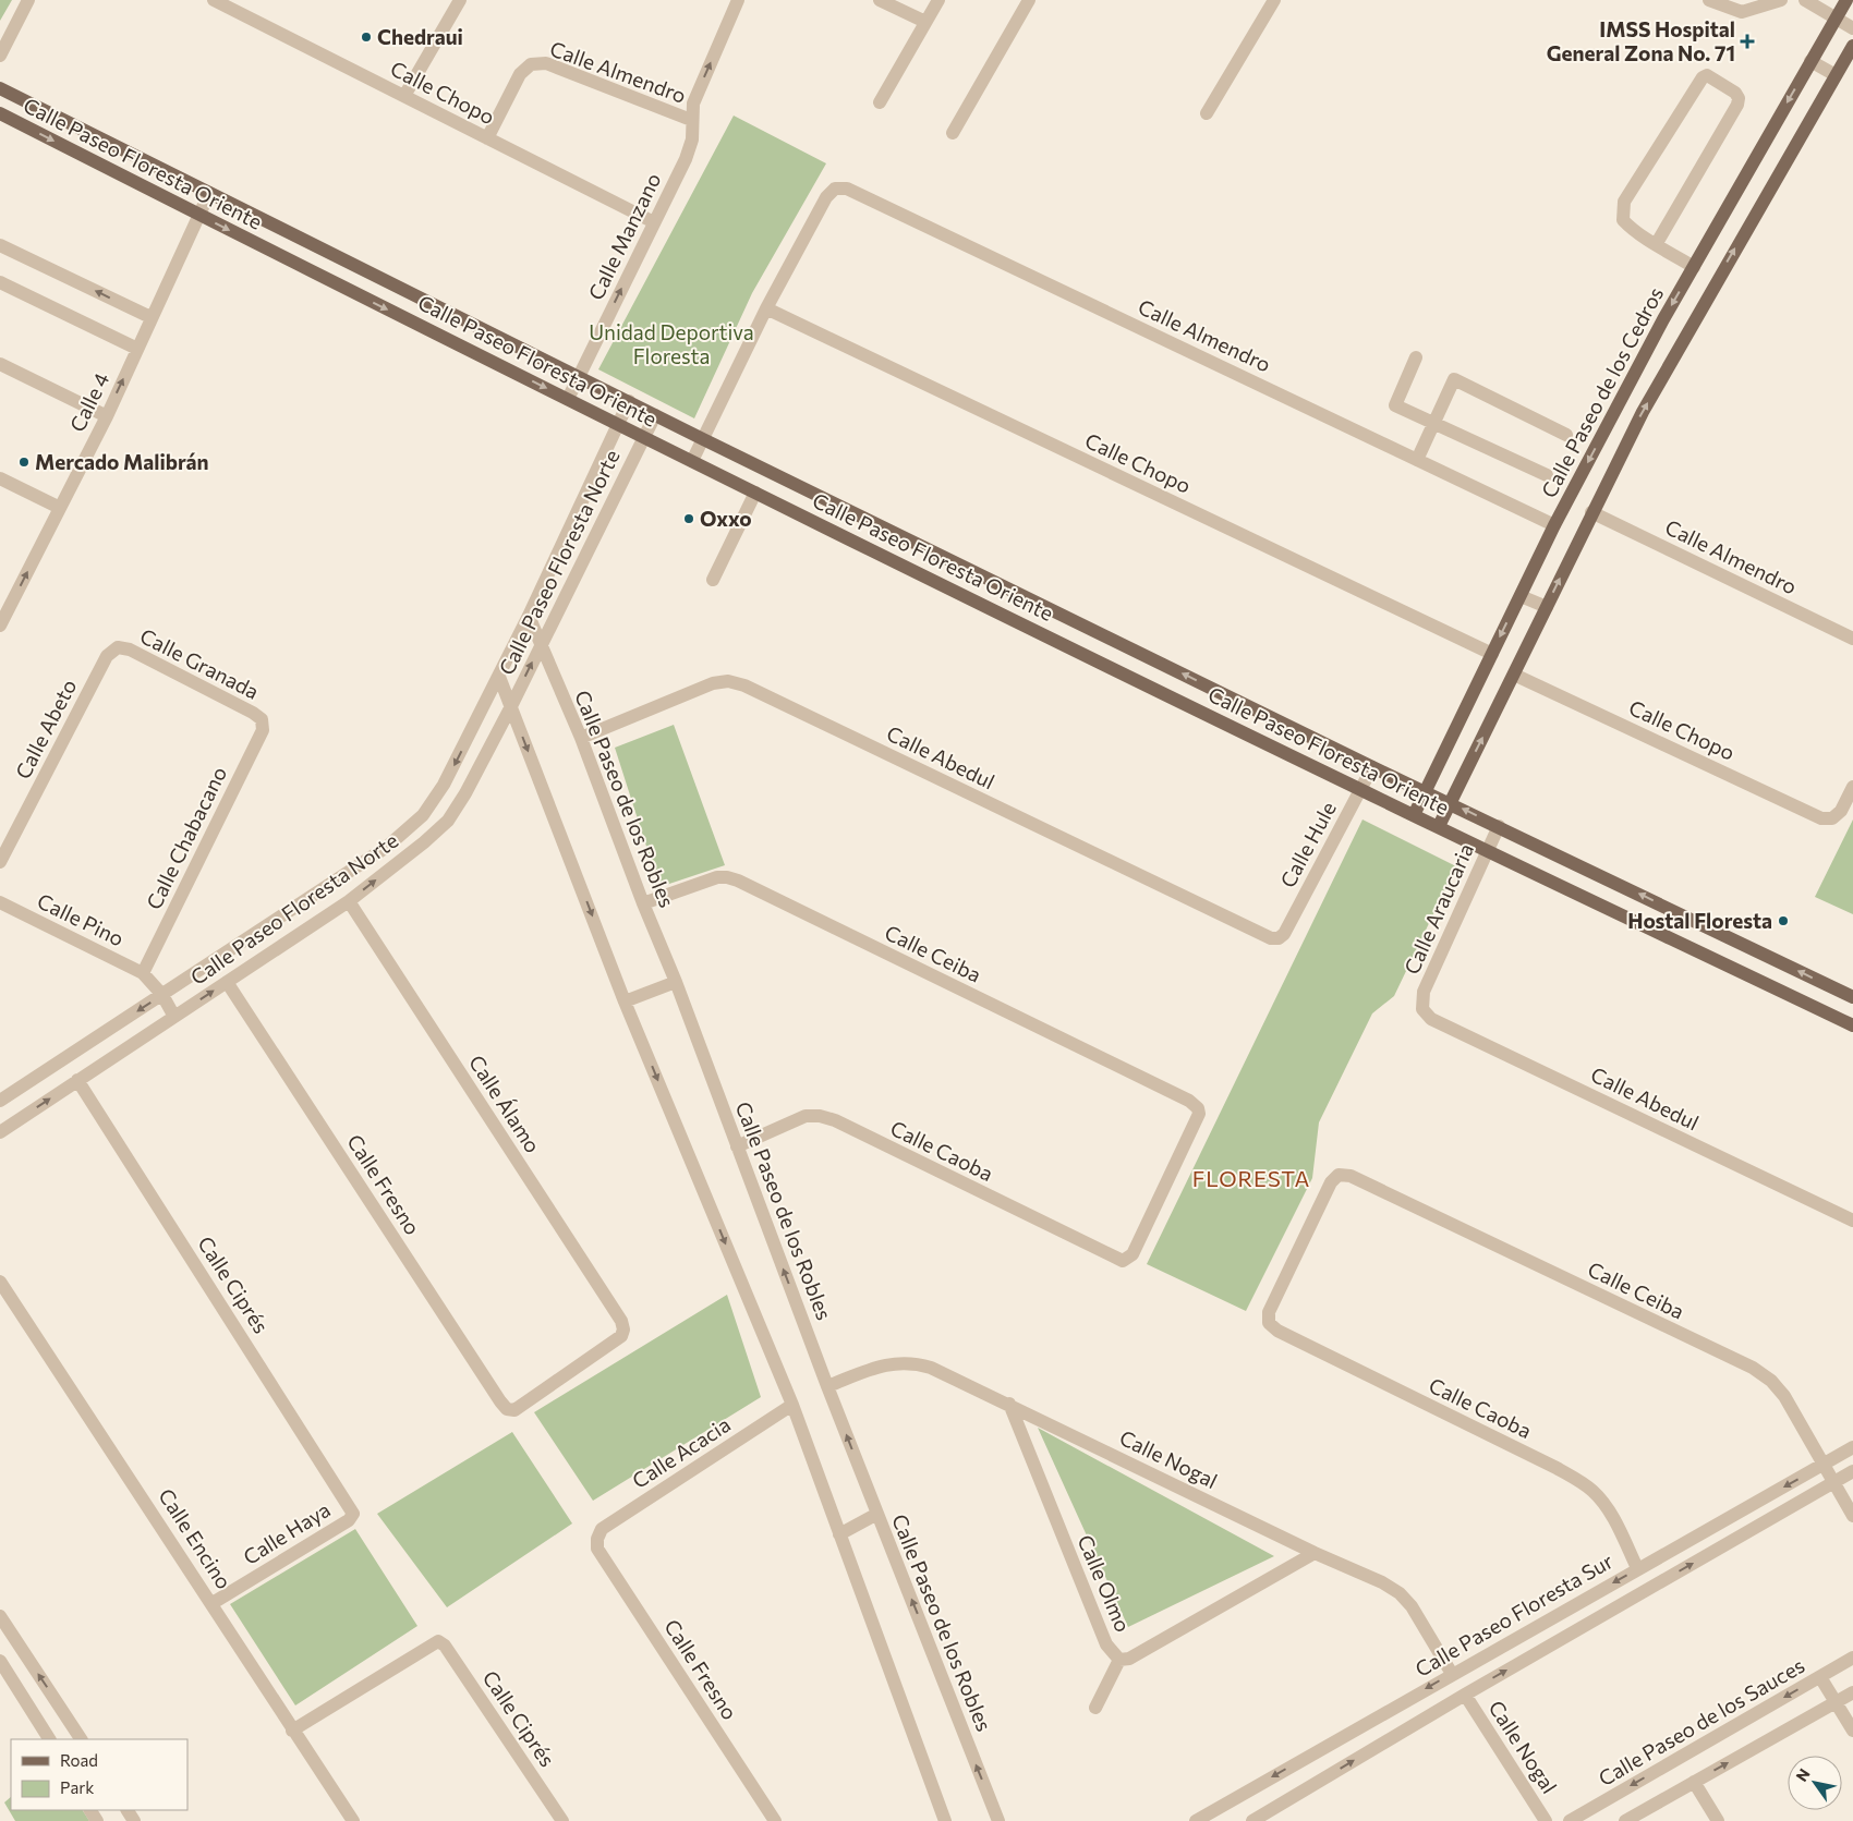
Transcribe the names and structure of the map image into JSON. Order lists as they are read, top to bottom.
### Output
{
  "streets": {
    "main road": ["Calle Paseo Floresta Oriente", "Calle Paseo de los Cedros"],
    "street": [
      "Calle Almendro",
      "Calle Chopo",
      "Calle Manzano",
      "Calle 4",
      "Calle Paseo Floresta Norte",
      "Calle Granada",
      "Calle Abeto",
      "Calle Abedul",
      "Calle Paseo de los Robles",
      "Calle Chabacano",
      "Calle Hule",
      "Calle Araucaria",
      "Calle Pino",
      "Calle Ceiba",
      "Calle Álamo",
      "Calle Caoba",
      "Calle Fresno",
      "Calle Ciprés",
      "Calle Acacia",
      "Calle Nogal",
      "Calle Haya",
      "Calle Encino",
      "Calle Olmo",
      "Calle Paseo Floresta Sur",
      "Calle Paseo de los Sauces"
    ]
  },
  "crossings": [
    ["Calle Almendro", "Calle Chopo"],
    ["Calle Almendro", "Calle Manzano"],
    ["Calle Almendro", "Calle Paseo de los Cedros"],
    ["Calle Chopo", "Calle Manzano"],
    ["Calle Chopo", "Calle Paseo de los Cedros"],
    ["Calle Paseo Floresta Oriente", "Calle Manzano"],
    ["Calle Paseo Floresta Oriente", "Calle Paseo de los Cedros"],
    ["Calle Paseo Floresta Oriente", "Calle 4"],
    ["Calle Paseo Floresta Oriente", "Calle Paseo Floresta Norte"],
    ["Calle Paseo Floresta Oriente", "Calle Hule"],
    ["Calle Paseo Floresta Oriente", "Calle Araucaria"],
    ["Calle Paseo Floresta Norte", "Calle Paseo de los Robles"],
    ["Calle Paseo Floresta Norte", "Calle Álamo"],
    ["Calle Paseo Floresta Norte", "Calle Fresno"],
    ["Calle Paseo Floresta Norte", "Calle Ciprés"],
    ["Calle Granada", "Calle Abeto"],
    ["Calle Granada", "Calle Chabacano"],
    ["Calle Abedul", "Calle Paseo de los Robles"],
    ["Calle Abedul", "Calle Hule"],
    ["Calle Abedul", "Calle Araucaria"],
    ["Calle Paseo de los Robles", "Calle Ceiba"],
    ["Calle Paseo de los Robles", "Calle Caoba"],
    ["Calle Paseo de los Robles", "Calle Nogal"],
    ["Calle Chabacano", "Calle Pino"],
    ["Calle Ceiba", "Calle Caoba"],
    ["Calle Ceiba", "Calle Paseo Floresta Sur"],
    ["Calle Álamo", "Calle Fresno"],
    ["Calle Caoba", "Calle Paseo Floresta Sur"],
    ["Calle Fresno", "Calle Acacia"],
    ["Calle Ciprés", "Calle Haya"],
    ["Calle Ciprés", "Calle Encino"],
    ["Calle Nogal", "Calle Olmo"],
    ["Calle Nogal", "Calle Paseo Floresta Sur"],
    ["Calle Haya", "Calle Encino"]
  ],
  "one_way": ["Calle Manzano", "Calle 4"],
  "districts": ["FLORESTA"],
  "parks": ["Unidad Deportiva Floresta"],
  "places": {
    "other": [
      "Chedraui",
      "Mercado Malibrán",
      "Oxxo",
      "Hostal Floresta"
    ],
    "health": ["IMSS Hospital General Zona No. 71"]
  },
  "legend": ["Road", "Park"],
  "north": "top left"
}
